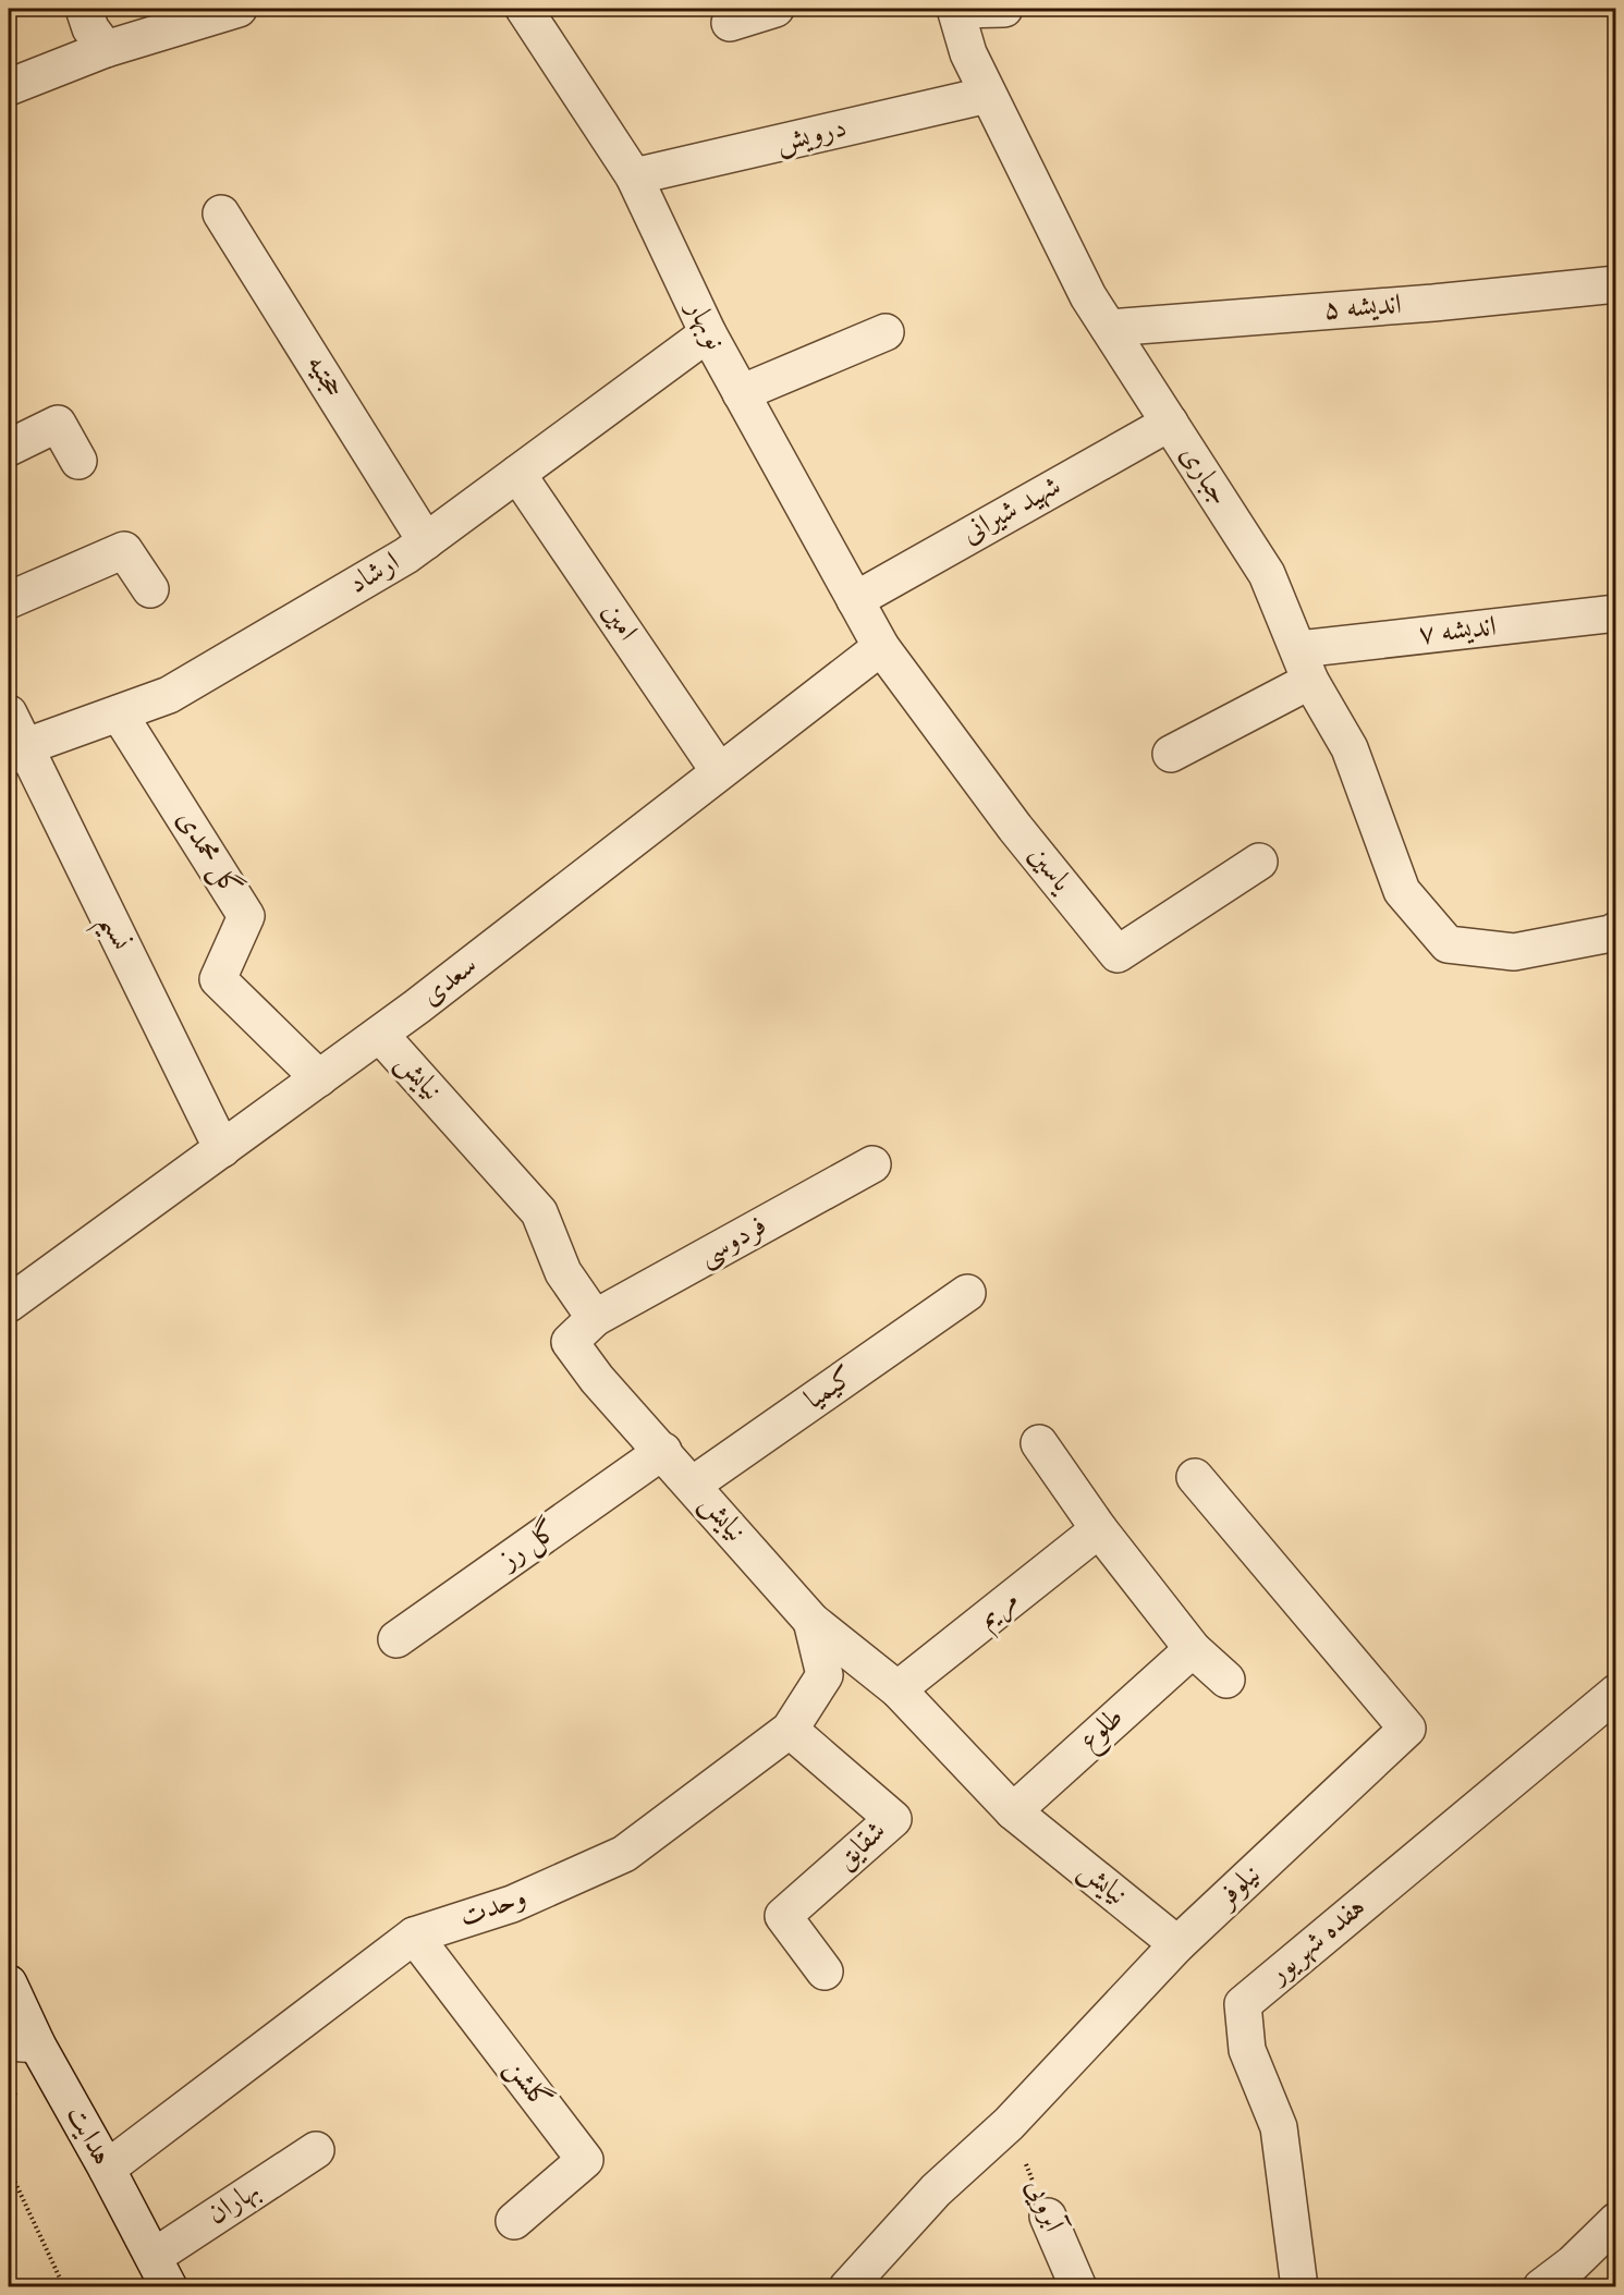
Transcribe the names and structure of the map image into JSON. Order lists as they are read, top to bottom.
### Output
{
  "streets": {
    "street": [
      "درویش",
      "اندیشه ۵",
      "نوبهار",
      "حجتیه",
      "جباری",
      "شهید شیرانی",
      "ارشاد",
      "امین",
      "اندیشه ۷",
      "گل محمدی",
      "یاسین",
      "نسیم",
      "سعدی",
      "نیایش",
      "فردوسی",
      "کیمیا",
      "گل رز",
      "مریم",
      "طلوع",
      "شقایق",
      "نیلوفر",
      "وحدت",
      "هفده شهریور",
      "گلشن",
      "هدایت",
      "بهاران",
      "آبرویی"
    ]
  },
  "crossings": [
    ["درویش", "نوبهار"],
    ["درویش", "جباری"],
    ["اندیشه ۵", "جباری"],
    ["نوبهار", "شهید شیرانی"],
    ["نوبهار", "ارشاد"],
    ["نوبهار", "یاسین"],
    ["نوبهار", "سعدی"],
    ["حجتیه", "ارشاد"],
    ["جباری", "شهید شیرانی"],
    ["جباری", "اندیشه ۷"],
    ["ارشاد", "امین"],
    ["ارشاد", "گل محمدی"],
    ["ارشاد", "نسیم"],
    ["امین", "سعدی"],
    ["گل محمدی", "سعدی"],
    ["یاسین", "سعدی"],
    ["نسیم", "سعدی"],
    ["سعدی", "نیایش"],
    ["نیایش", "فردوسی"],
    ["نیایش", "کیمیا"],
    ["نیایش", "گل رز"],
    ["نیایش", "مریم"],
    ["نیایش", "طلوع"],
    ["نیایش", "نیلوفر"],
    ["نیایش", "وحدت"],
    ["شقایق", "وحدت"],
    ["نیلوفر", "آبرویی"],
    ["وحدت", "گلشن"],
    ["وحدت", "هدایت"],
    ["هدایت", "بهاران"]
  ]
}
